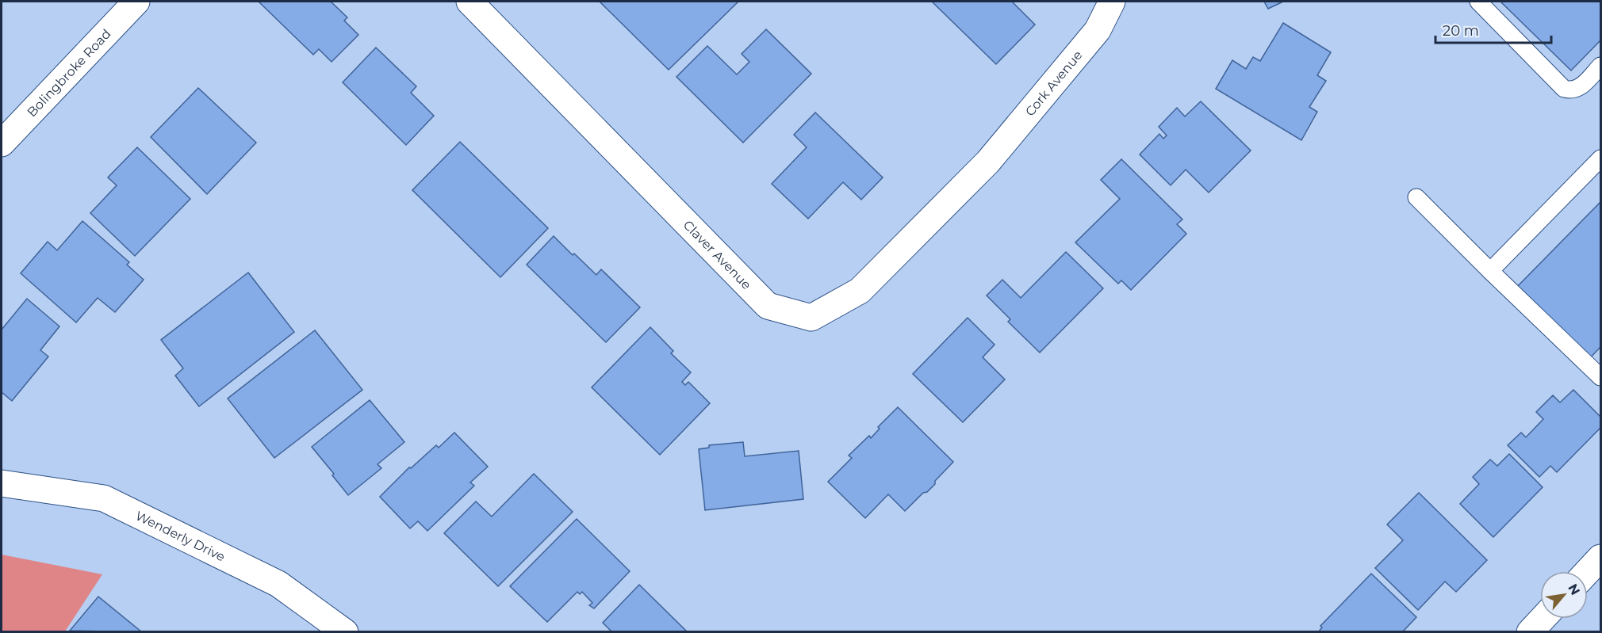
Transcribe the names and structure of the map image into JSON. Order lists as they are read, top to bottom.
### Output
{
  "streets": {
    "street": [
      "Bolingbroke Road",
      "Cork Avenue",
      "Claver Avenue",
      "Wenderly Drive"
    ]
  },
  "crossings": [
    ["Cork Avenue", "Claver Avenue"]
  ],
  "scale_bar": "20 m",
  "north": "top right"
}
